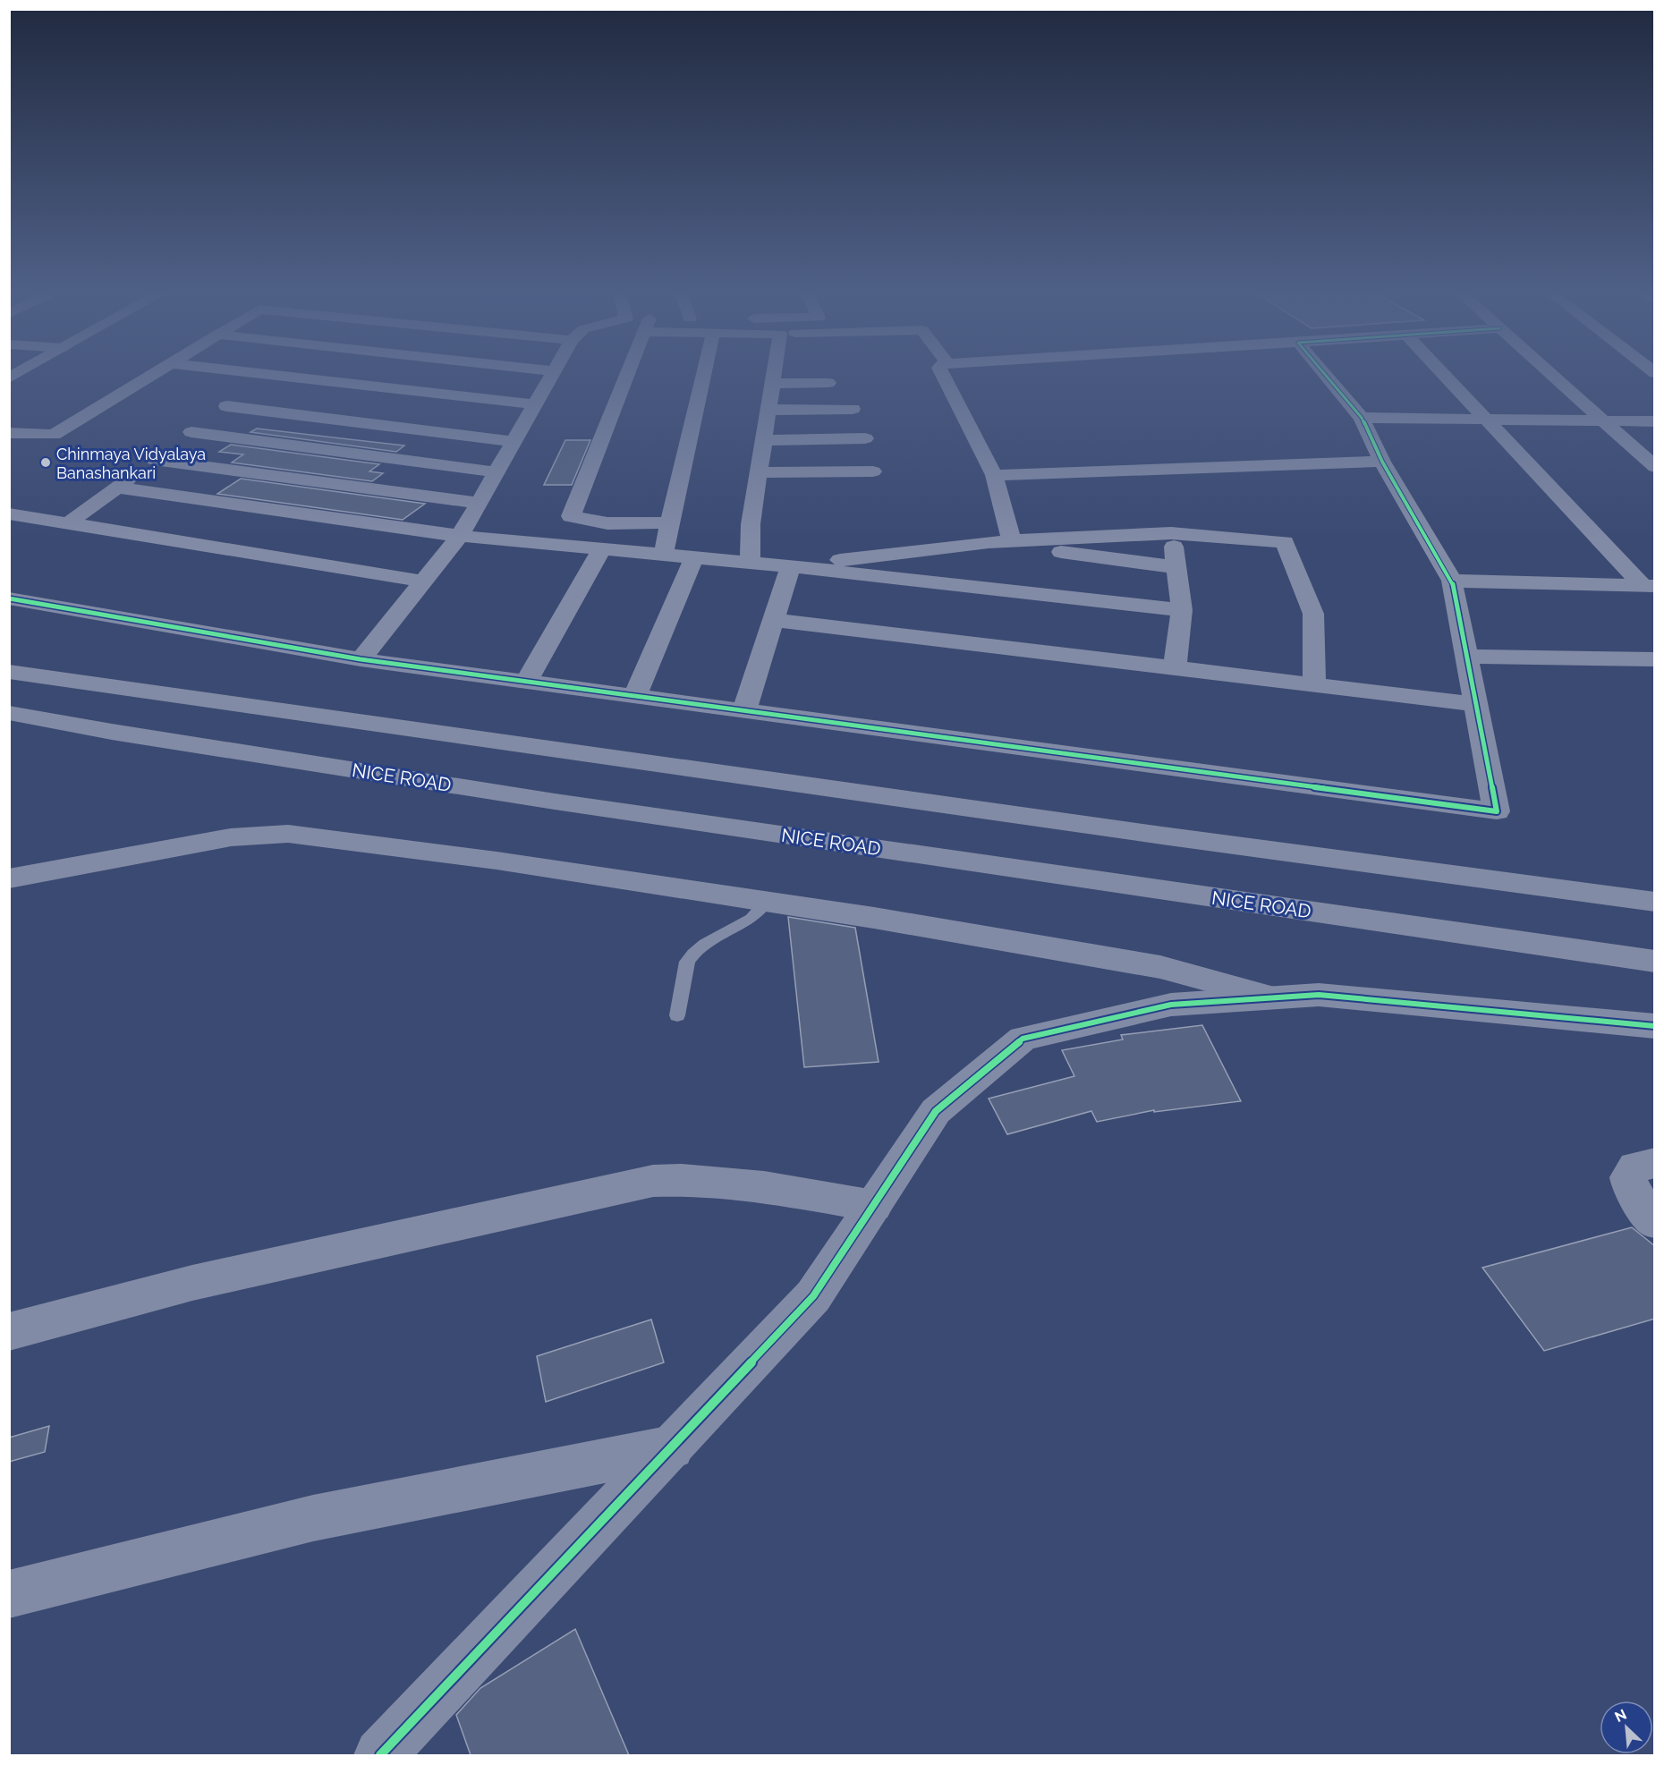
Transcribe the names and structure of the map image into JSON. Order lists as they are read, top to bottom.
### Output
{
  "streets": {
    "highway": ["NICE ROAD"]
  },
  "places": ["Chinmaya Vidyalaya Banashankari"],
  "north": "top left"
}
